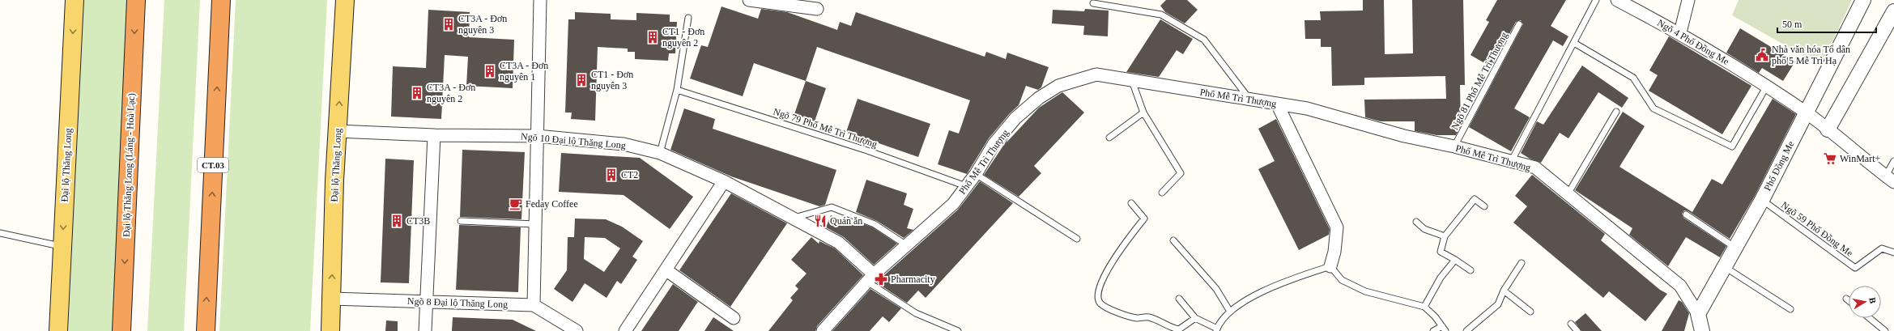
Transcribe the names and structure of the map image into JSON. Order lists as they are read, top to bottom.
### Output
{
  "streets": {
    "highway": ["Đại lộ Thăng Long (Láng - Hoà Lạc)", "CT.03"],
    "main road": ["Đại lộ Thăng Long"],
    "street": [
      "Ngõ 4 Phố Đồng Me",
      "Phố Mễ Trì Thượng",
      "Ngõ 10 Đại lộ Thăng Long",
      "Phố Đồng Me",
      "Ngõ 8 Đại lộ Thăng Long"
    ],
    "lane": ["Ngõ 81 Phố Mễ Trì Thượng", "Ngõ 79 Phố Mễ Trì Thượng", "Ngõ 59 Phố Đồng Me"]
  },
  "crossings": [
    ["Ngõ 4 Phố Đồng Me", "Phố Đồng Me"],
    ["Ngõ 81 Phố Mễ Trì Thượng", "Phố Mễ Trì Thượng"],
    ["Phố Mễ Trì Thượng", "Ngõ 79 Phố Mễ Trì Thượng"],
    ["Phố Mễ Trì Thượng", "Ngõ 10 Đại lộ Thăng Long"],
    ["Phố Mễ Trì Thượng", "Phố Đồng Me"],
    ["Ngõ 10 Đại lộ Thăng Long", "Đại lộ Thăng Long"],
    ["Đại lộ Thăng Long", "Ngõ 8 Đại lộ Thăng Long"],
    ["Phố Đồng Me", "Ngõ 59 Phố Đồng Me"]
  ],
  "places": {
    "building": [
      "CT3A - Đơn nguyên 3",
      "CT1 - Đơn nguyên 2",
      "CT3A - Đơn nguyên 1",
      "CT1 - Đơn nguyên 3",
      "CT3A - Đơn nguyên 2",
      "CT2",
      "CT3B"
    ],
    "public building": ["Nhà văn hóa Tổ dân phố 5 Mễ Trì Hạ"],
    "supermarket": ["WinMart+"],
    "cafe": ["Feday Coffee"],
    "restaurant": ["Quán ăn"],
    "pharmacy": ["Pharmacity"]
  },
  "scale_bar": "50 m",
  "north": "right"
}
